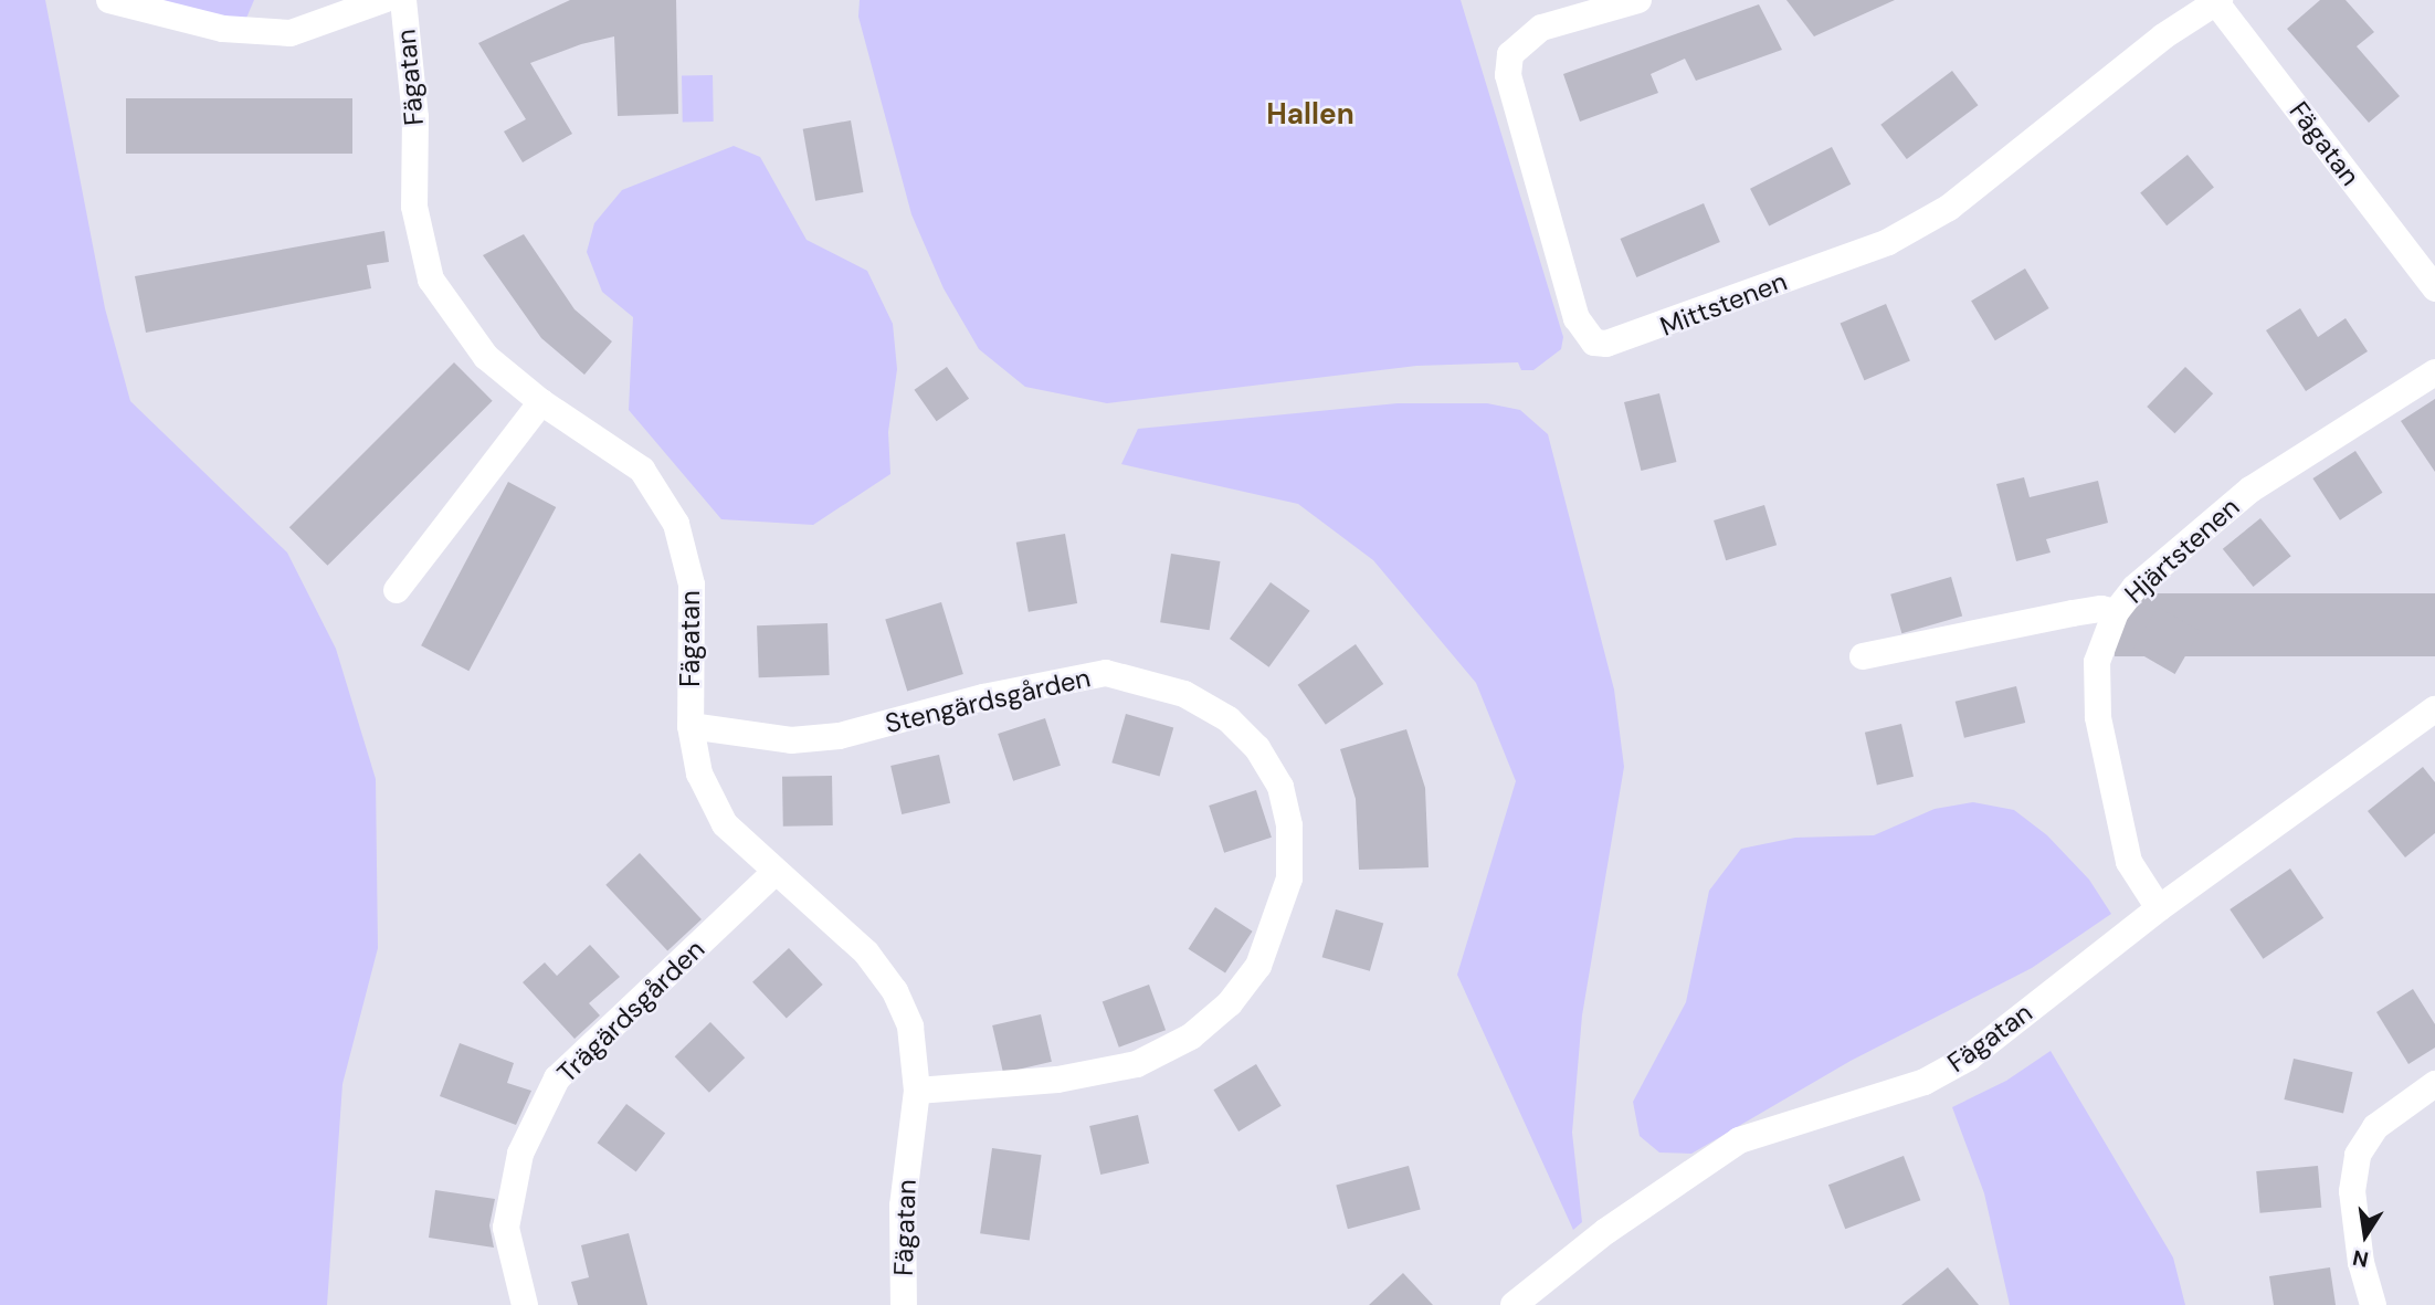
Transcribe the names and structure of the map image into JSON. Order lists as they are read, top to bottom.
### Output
{
  "streets": {
    "street": [
      "Fägatan",
      "Mittstenen",
      "Hjärtstenen",
      "Stengärdsgården",
      "Trägärdsgården"
    ]
  },
  "crossings": [
    ["Fägatan", "Mittstenen"],
    ["Fägatan", "Hjärtstenen"],
    ["Fägatan", "Stengärdsgården"],
    ["Fägatan", "Trägärdsgården"]
  ],
  "districts": ["Hallen"],
  "north": "bottom"
}
